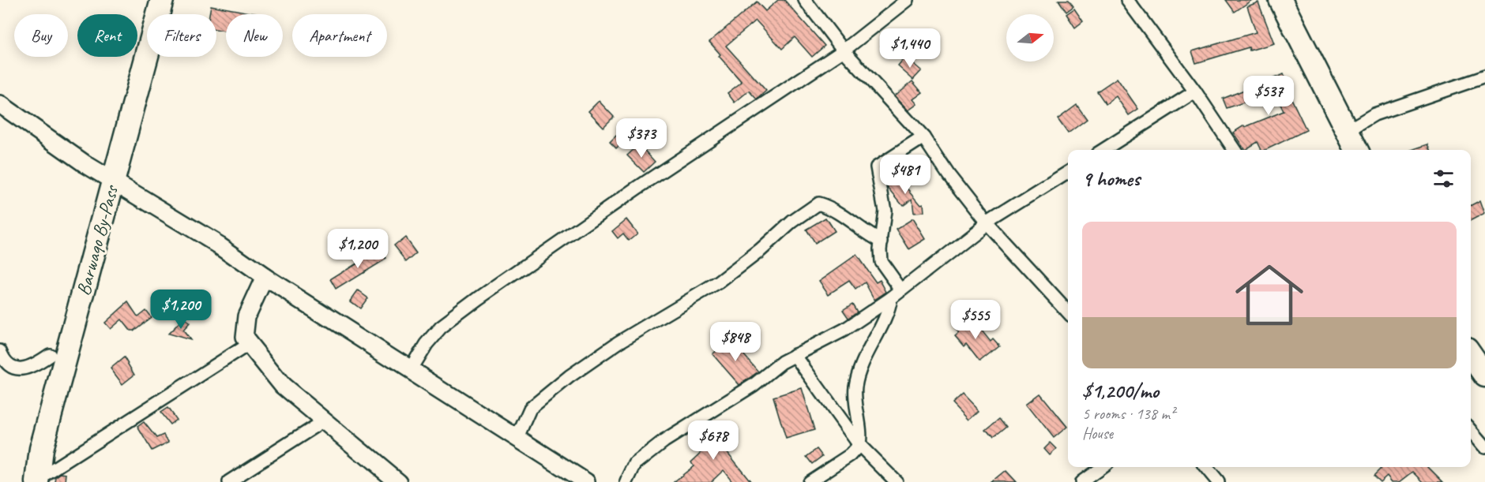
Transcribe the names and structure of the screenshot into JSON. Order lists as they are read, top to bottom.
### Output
{
  "streets": {
    "highway": ["Barwaqo By-Pass"]
  },
  "north": "right",
  "page": {
    "chip": [
      "Buy",
      "Rent",
      "Filters",
      "New",
      "Apartment"
    ],
    "price": [
      "$1,440",
      "$537",
      "$373",
      "$481",
      "$1,200",
      "$1,200",
      "$555",
      "$848",
      "$678"
    ],
    "heading": "9 homes",
    "list": [
      {
        "name": "$1,200/mo",
        "note": "5 rooms · 138 m² · House"
      }
    ]
  }
}
